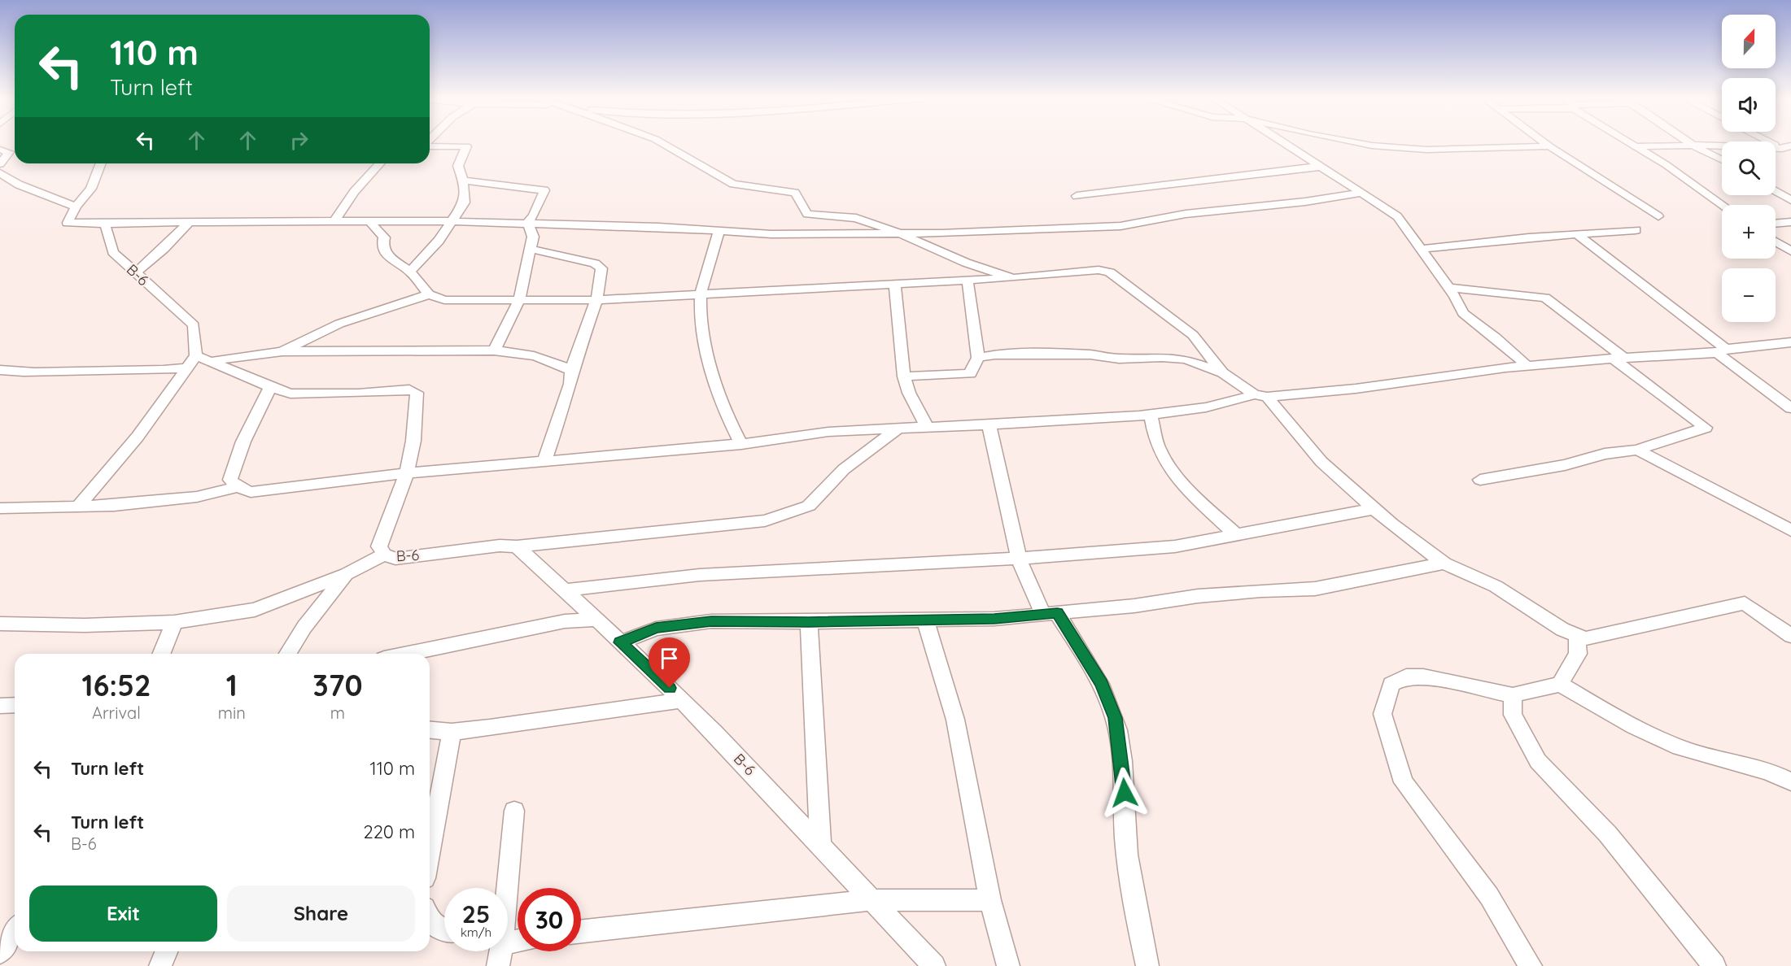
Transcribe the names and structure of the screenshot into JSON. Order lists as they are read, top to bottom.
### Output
{
  "streets": {
    "street": ["B-6"]
  },
  "north": "top",
  "page": {
    "map_buttons": ["+", "−"],
    "turn": ["110 m", "Turn left"],
    "eta": [
      "16:52",
      "Arrival",
      "1",
      "min",
      "370",
      "m"
    ],
    "list": [
      {
        "name": "Turn left",
        "value": "110 m"
      },
      {
        "name": "Turn left",
        "note": "B-6",
        "value": "220 m"
      }
    ],
    "buttons": ["Exit", "Share"],
    "speed": "25 km/h",
    "limit": "30"
  }
}
